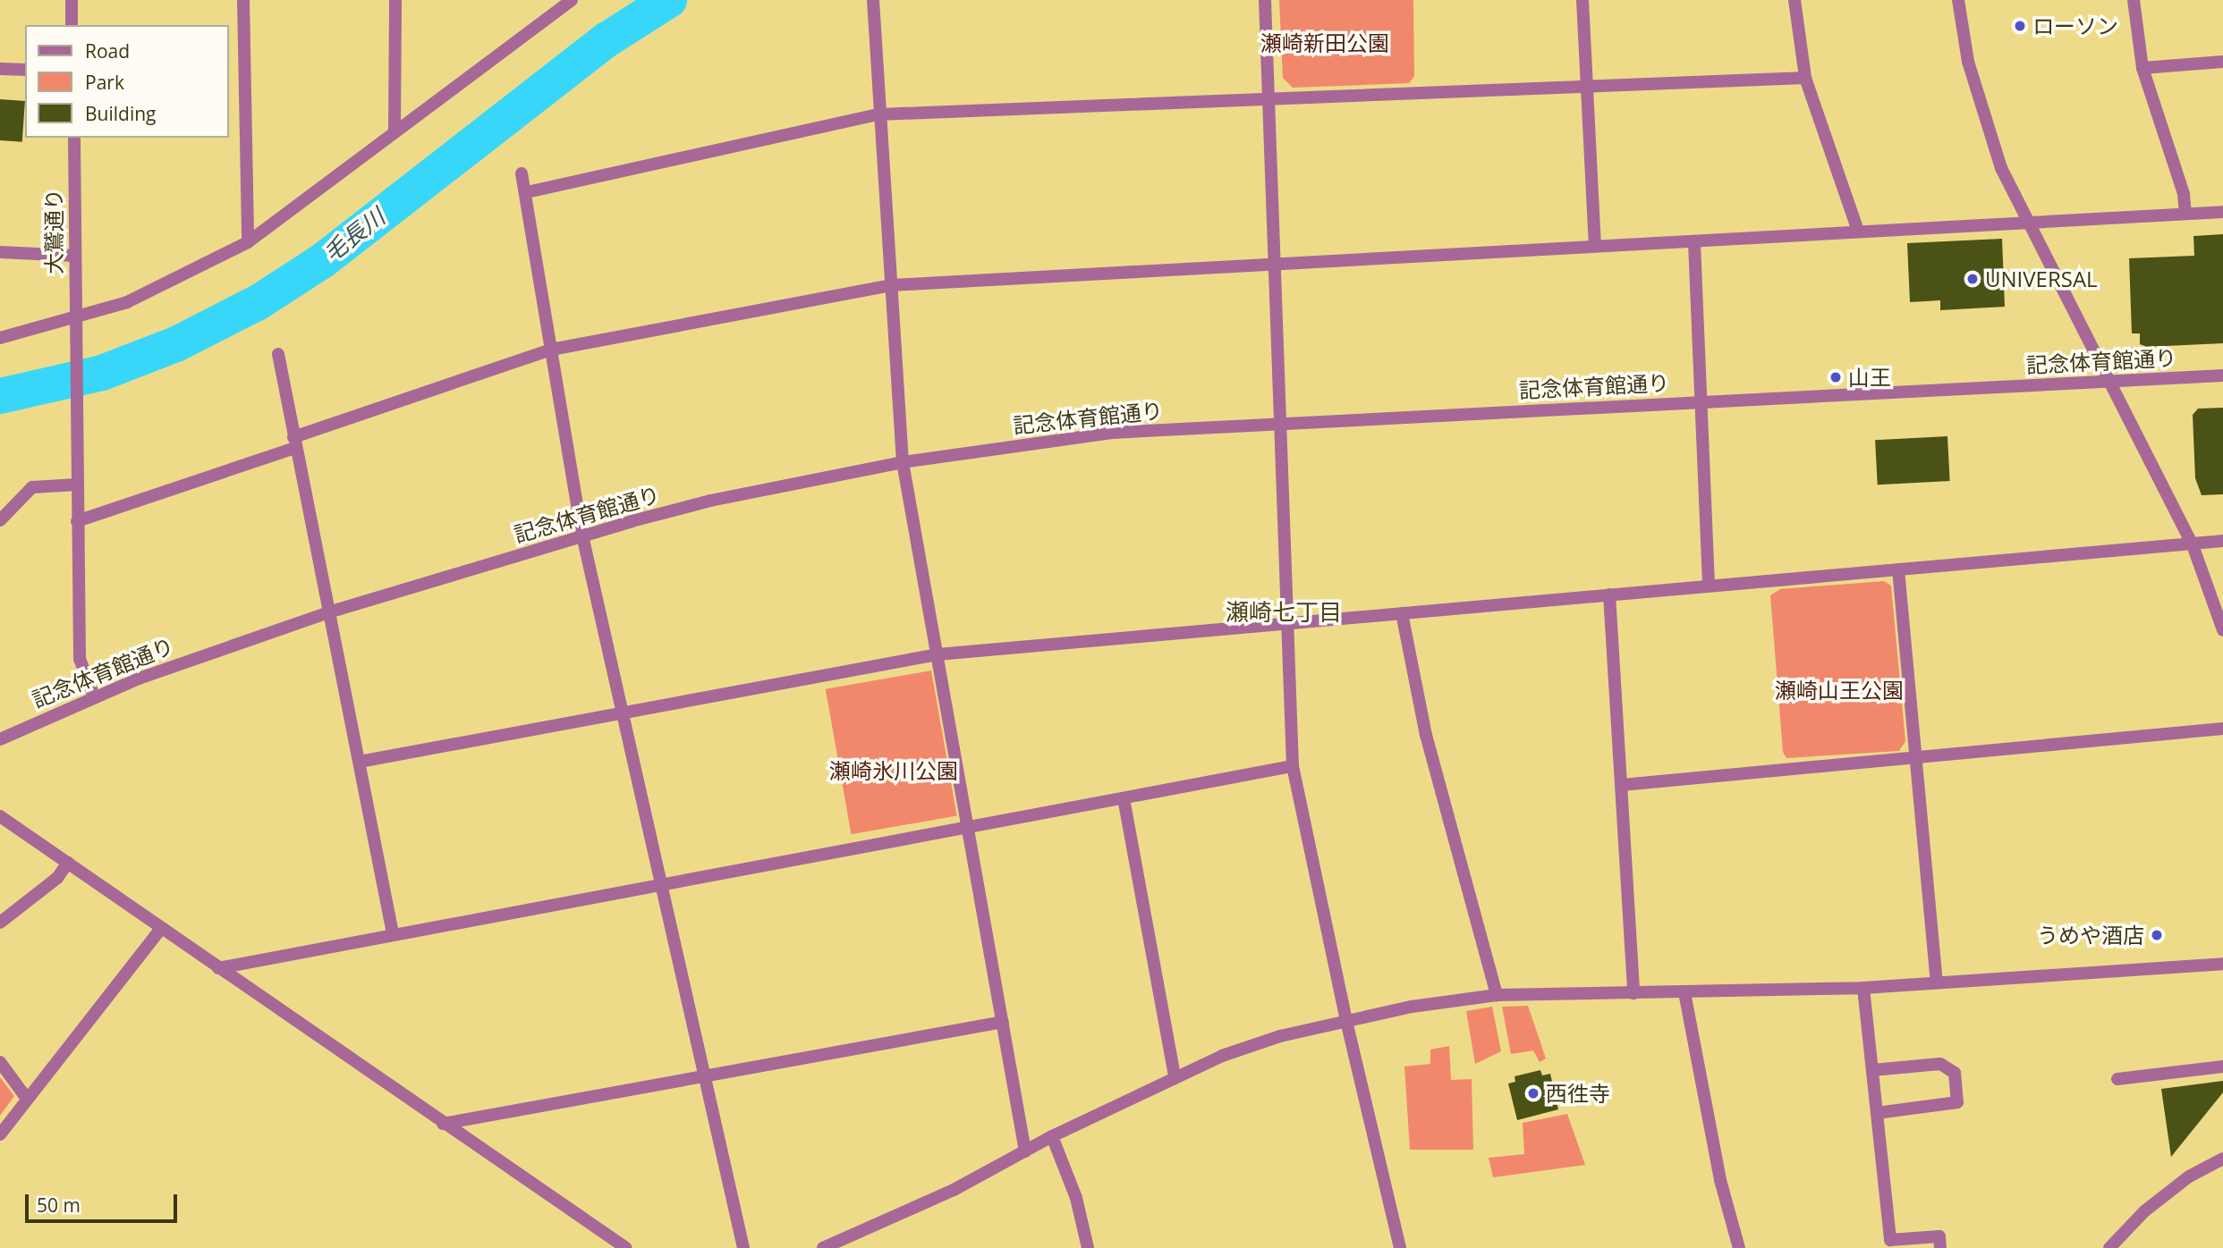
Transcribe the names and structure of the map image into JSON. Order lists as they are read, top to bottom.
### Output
{
  "streets": {
    "street": ["大鷲通り", "記念体育館通り"]
  },
  "crossings": [
    ["大鷲通り", "記念体育館通り"]
  ],
  "districts": ["瀬崎七丁目"],
  "water": ["毛長川"],
  "parks": ["瀬崎新田公園", "瀬崎山王公園", "瀬崎氷川公園"],
  "places": [
    "ローソン",
    "UNIVERSAL",
    "山王",
    "うめや酒店",
    "西徃寺"
  ],
  "legend": ["Road", "Park", "Building"],
  "scale_bar": "50 m"
}
